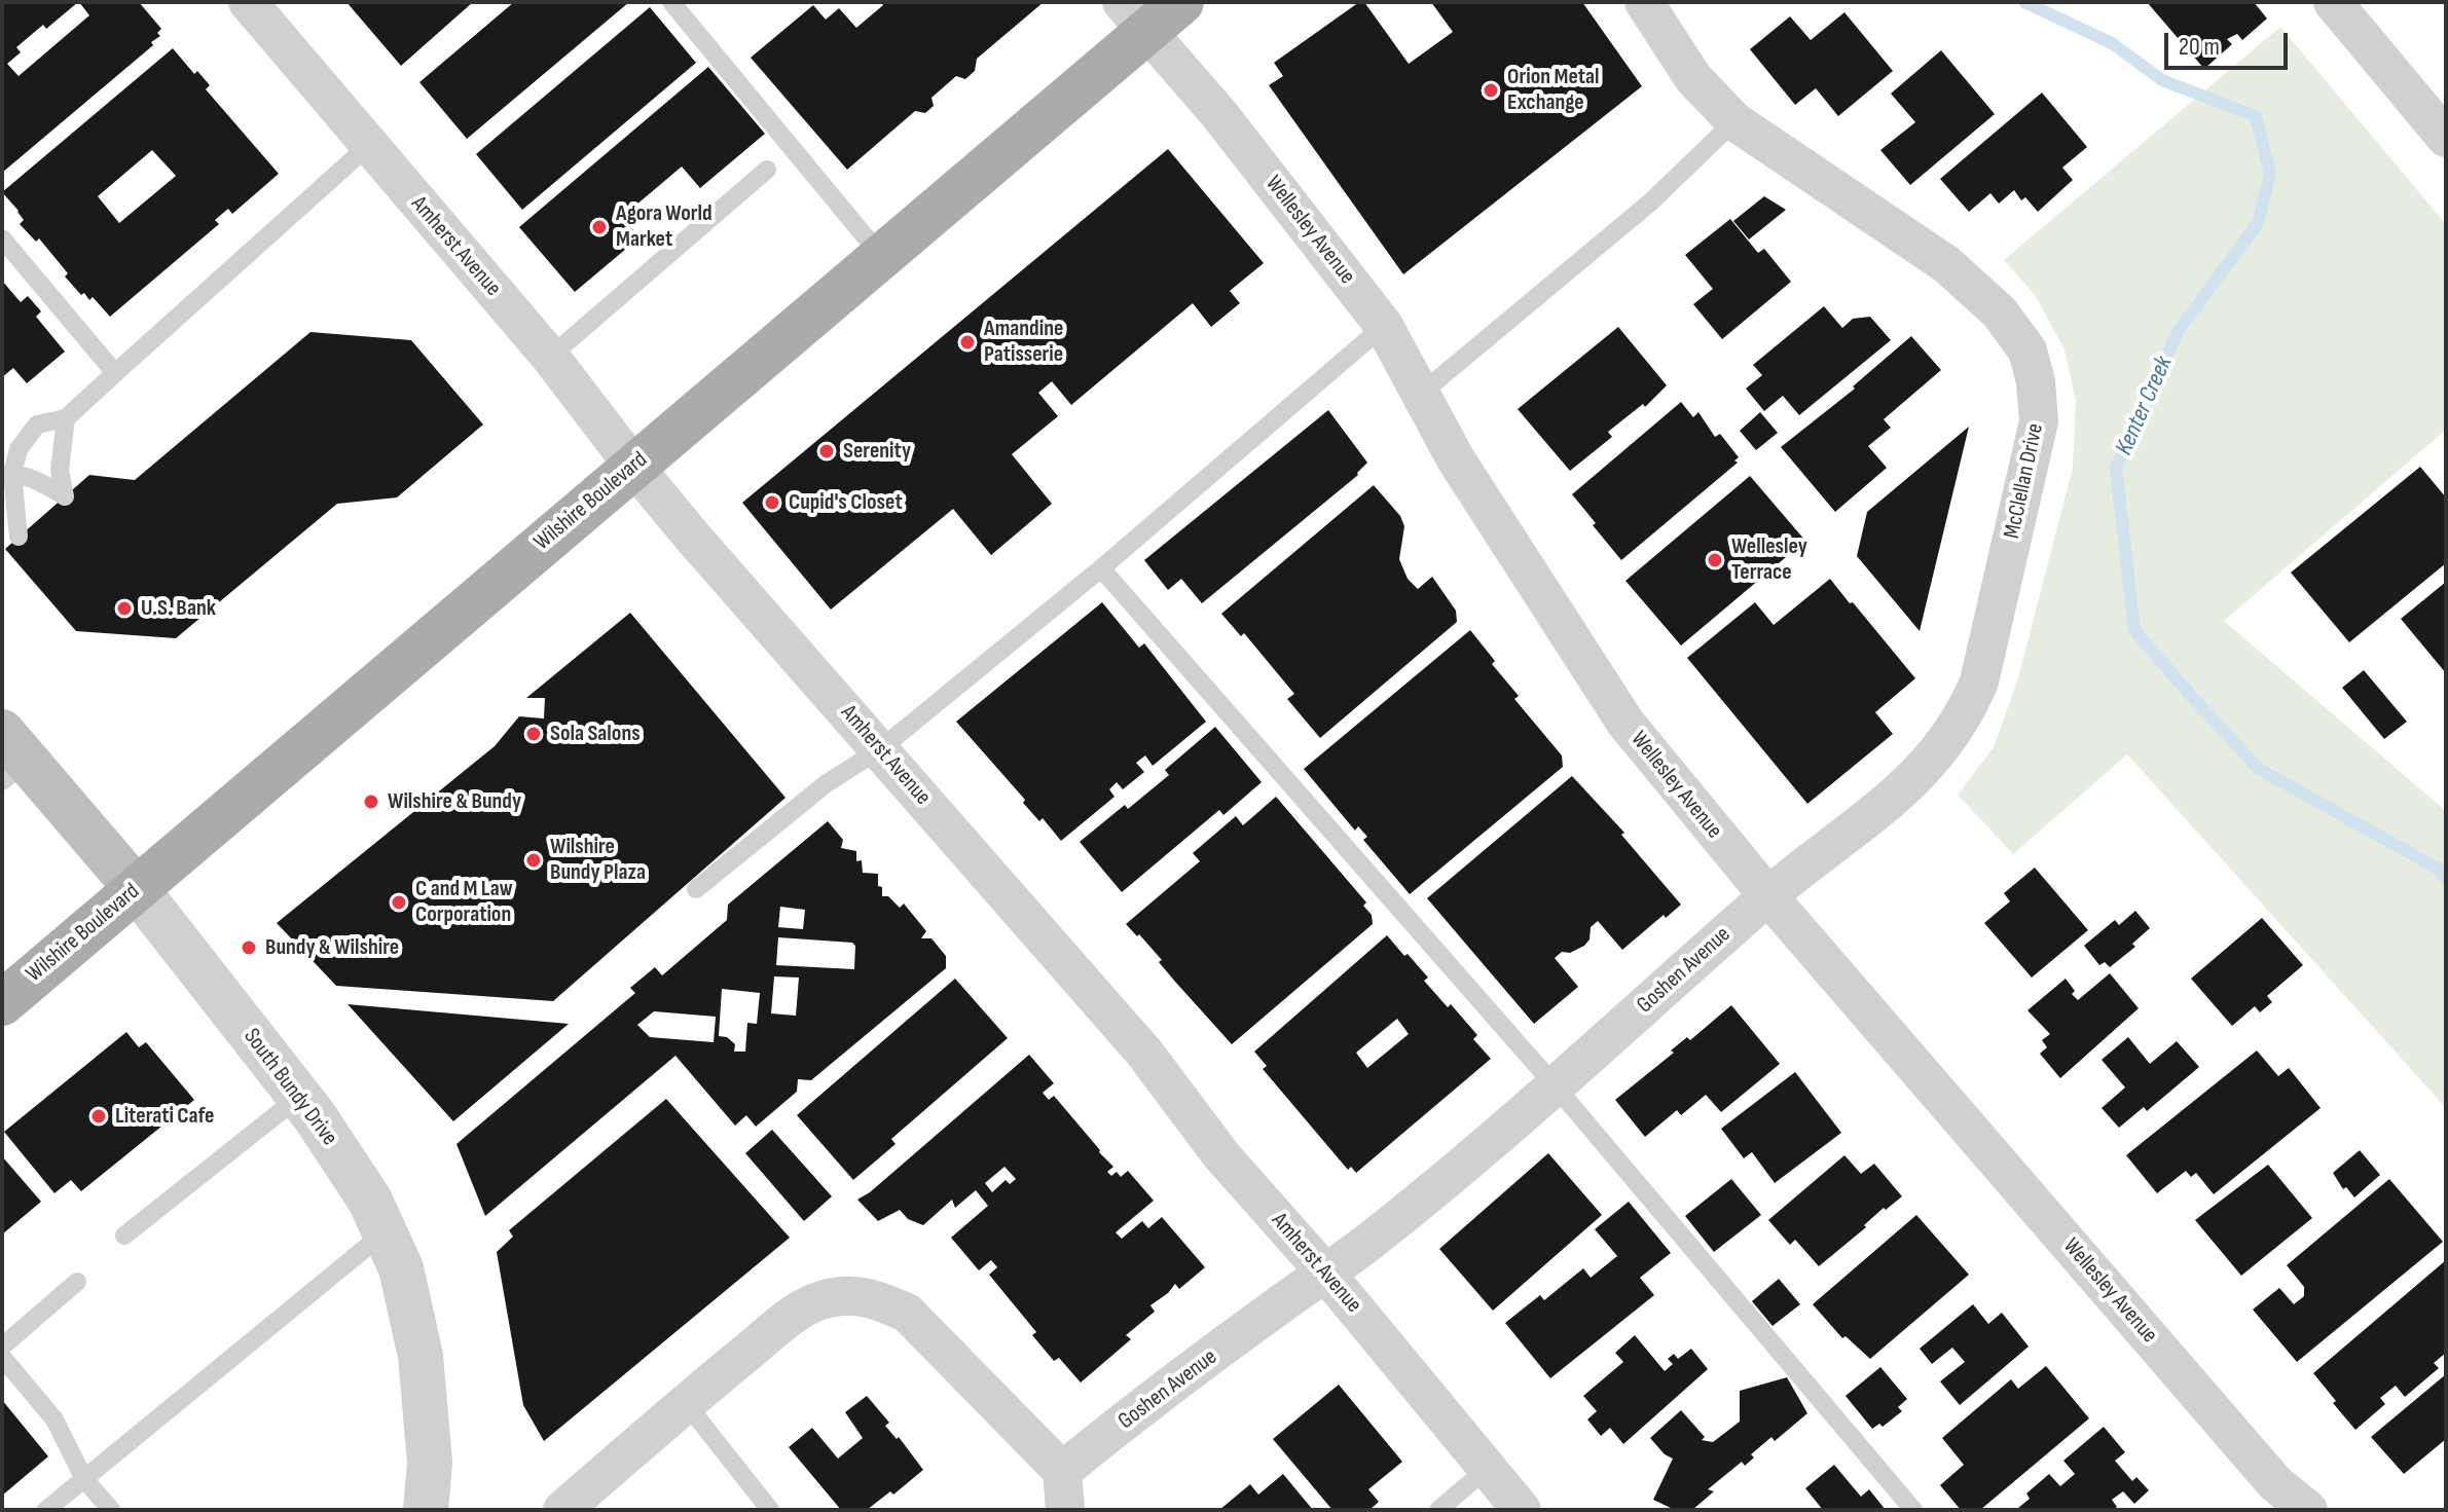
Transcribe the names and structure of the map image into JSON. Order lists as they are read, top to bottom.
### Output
{
  "streets": {
    "main road": ["Wilshire Boulevard", "South Bundy Drive"],
    "street": [
      "Wellesley Avenue",
      "Amherst Avenue",
      "McClellan Drive",
      "Goshen Avenue"
    ]
  },
  "crossings": [
    ["Wellesley Avenue", "McClellan Drive"],
    ["Wellesley Avenue", "Wilshire Boulevard"],
    ["Wellesley Avenue", "Goshen Avenue"],
    ["Amherst Avenue", "Wilshire Boulevard"],
    ["Amherst Avenue", "Goshen Avenue"],
    ["McClellan Drive", "Goshen Avenue"],
    ["Wilshire Boulevard", "South Bundy Drive"]
  ],
  "water": ["Kenter Creek"],
  "places": [
    "Orion Metal Exchange",
    "Agora World Market",
    "Amandine Patisserie",
    "Serenity",
    "Cupid's Closet",
    "Wellesley Terrace",
    "U.S. Bank",
    "Sola Salons",
    "Wilshire & Bundy",
    "Wilshire Bundy Plaza",
    "C and M Law Corporation",
    "Bundy & Wilshire",
    "Literati Cafe"
  ],
  "scale_bar": "20 m"
}
